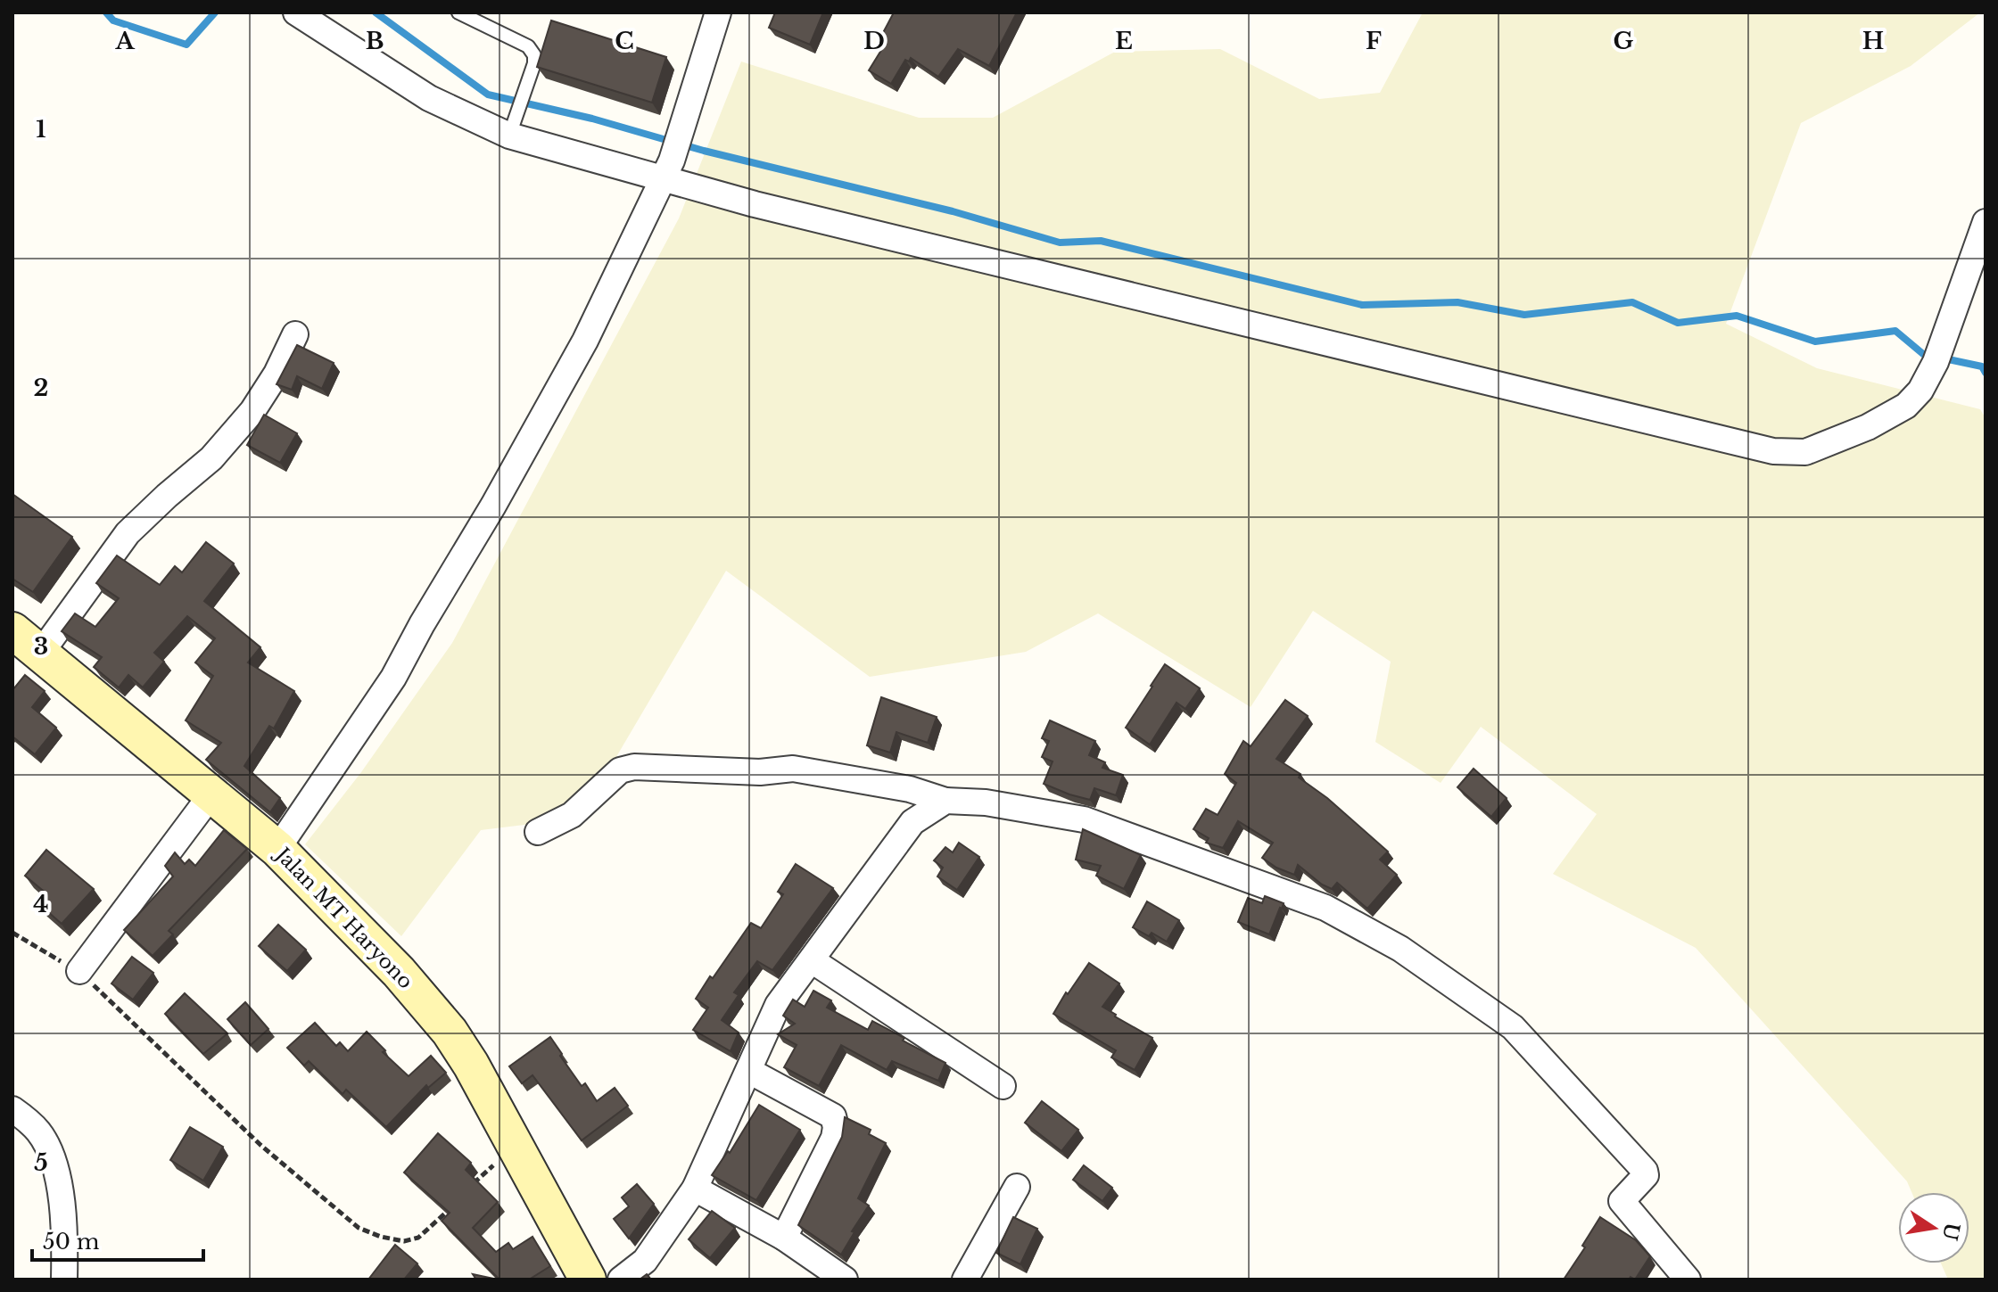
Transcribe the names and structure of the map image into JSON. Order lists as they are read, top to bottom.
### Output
{
  "streets": {
    "main road": ["Jalan MT Haryono"]
  },
  "scale_bar": "50 m",
  "north": "right",
  "grid": {
    "columns": [
      "A",
      "B",
      "C",
      "D",
      "E",
      "F",
      "G",
      "H"
    ],
    "rows": [
      "1",
      "2",
      "3",
      "4",
      "5"
    ]
  }
}
